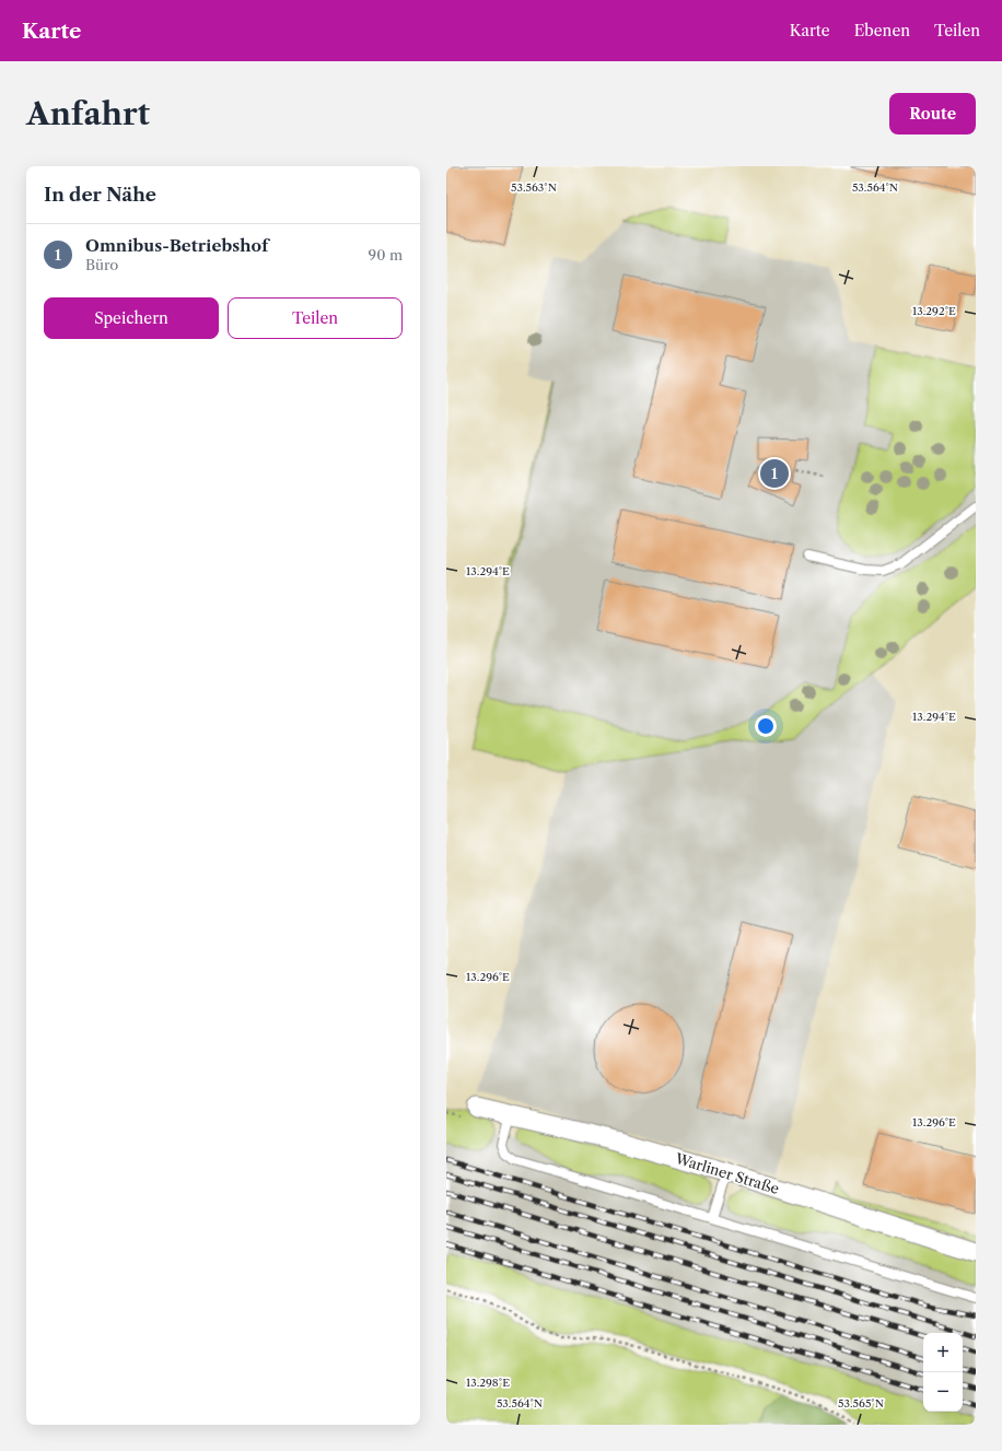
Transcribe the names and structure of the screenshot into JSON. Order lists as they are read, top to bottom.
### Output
{
  "streets": {
    "street": ["Warliner Straße"]
  },
  "page": {
    "header": "Karte",
    "nav": ["Karte", "Ebenen", "Teilen"],
    "buttons": [
      "Route",
      ["Speichern", "Teilen"]
    ],
    "title": "Anfahrt",
    "heading": "In der Nähe",
    "list": [
      {
        "mark": "1",
        "name": "Omnibus-Betriebshof",
        "note": "Büro",
        "value": "90 m"
      }
    ],
    "pins": "1",
    "map_buttons": ["+", "−"]
  },
  "coordinates": [
    "53.563°N",
    "53.564°N",
    "13.292°E",
    "13.294°E",
    "13.296°E",
    "13.298°E",
    "53.565°N"
  ]
}
